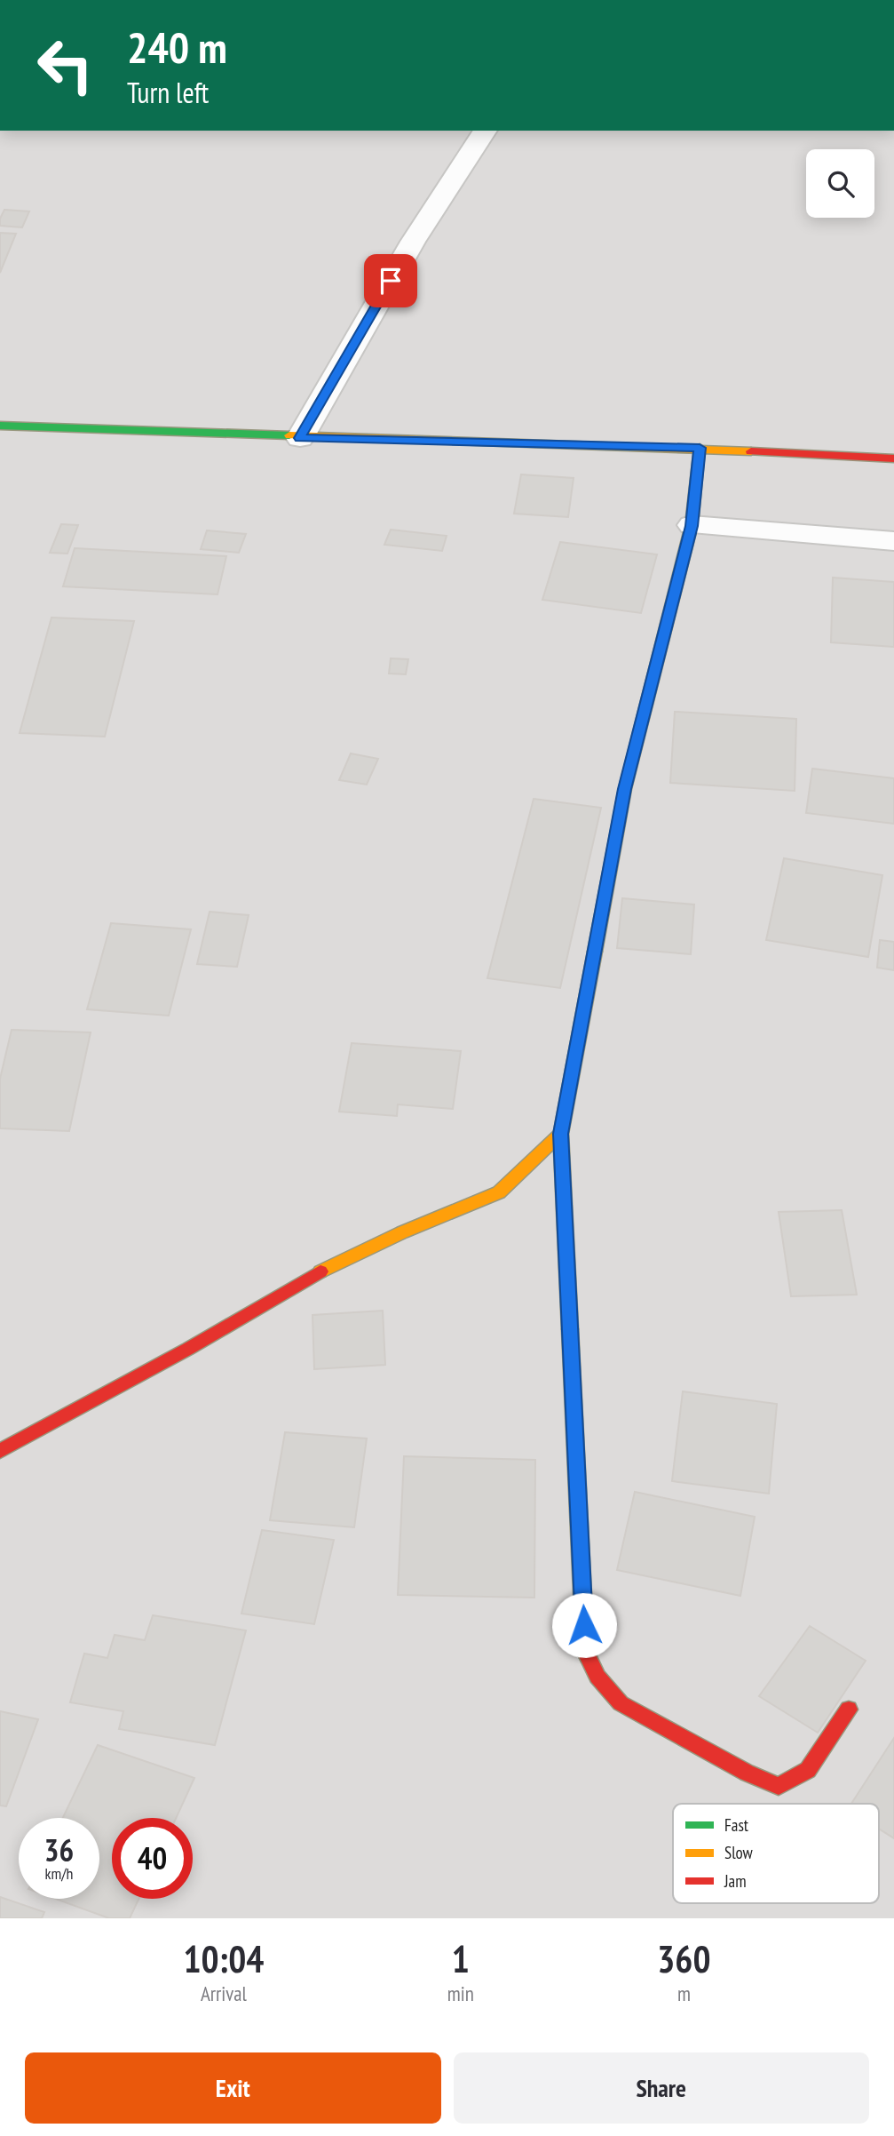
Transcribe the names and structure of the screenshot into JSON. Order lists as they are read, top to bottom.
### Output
{
  "legend": ["Fast", "Slow", "Jam"],
  "page": {
    "turn": ["240 m", "Turn left"],
    "speed": "36 km/h",
    "limit": "40",
    "eta": [
      "10:04",
      "Arrival",
      "1",
      "min",
      "360",
      "m"
    ],
    "buttons": ["Exit", "Share"]
  }
}
